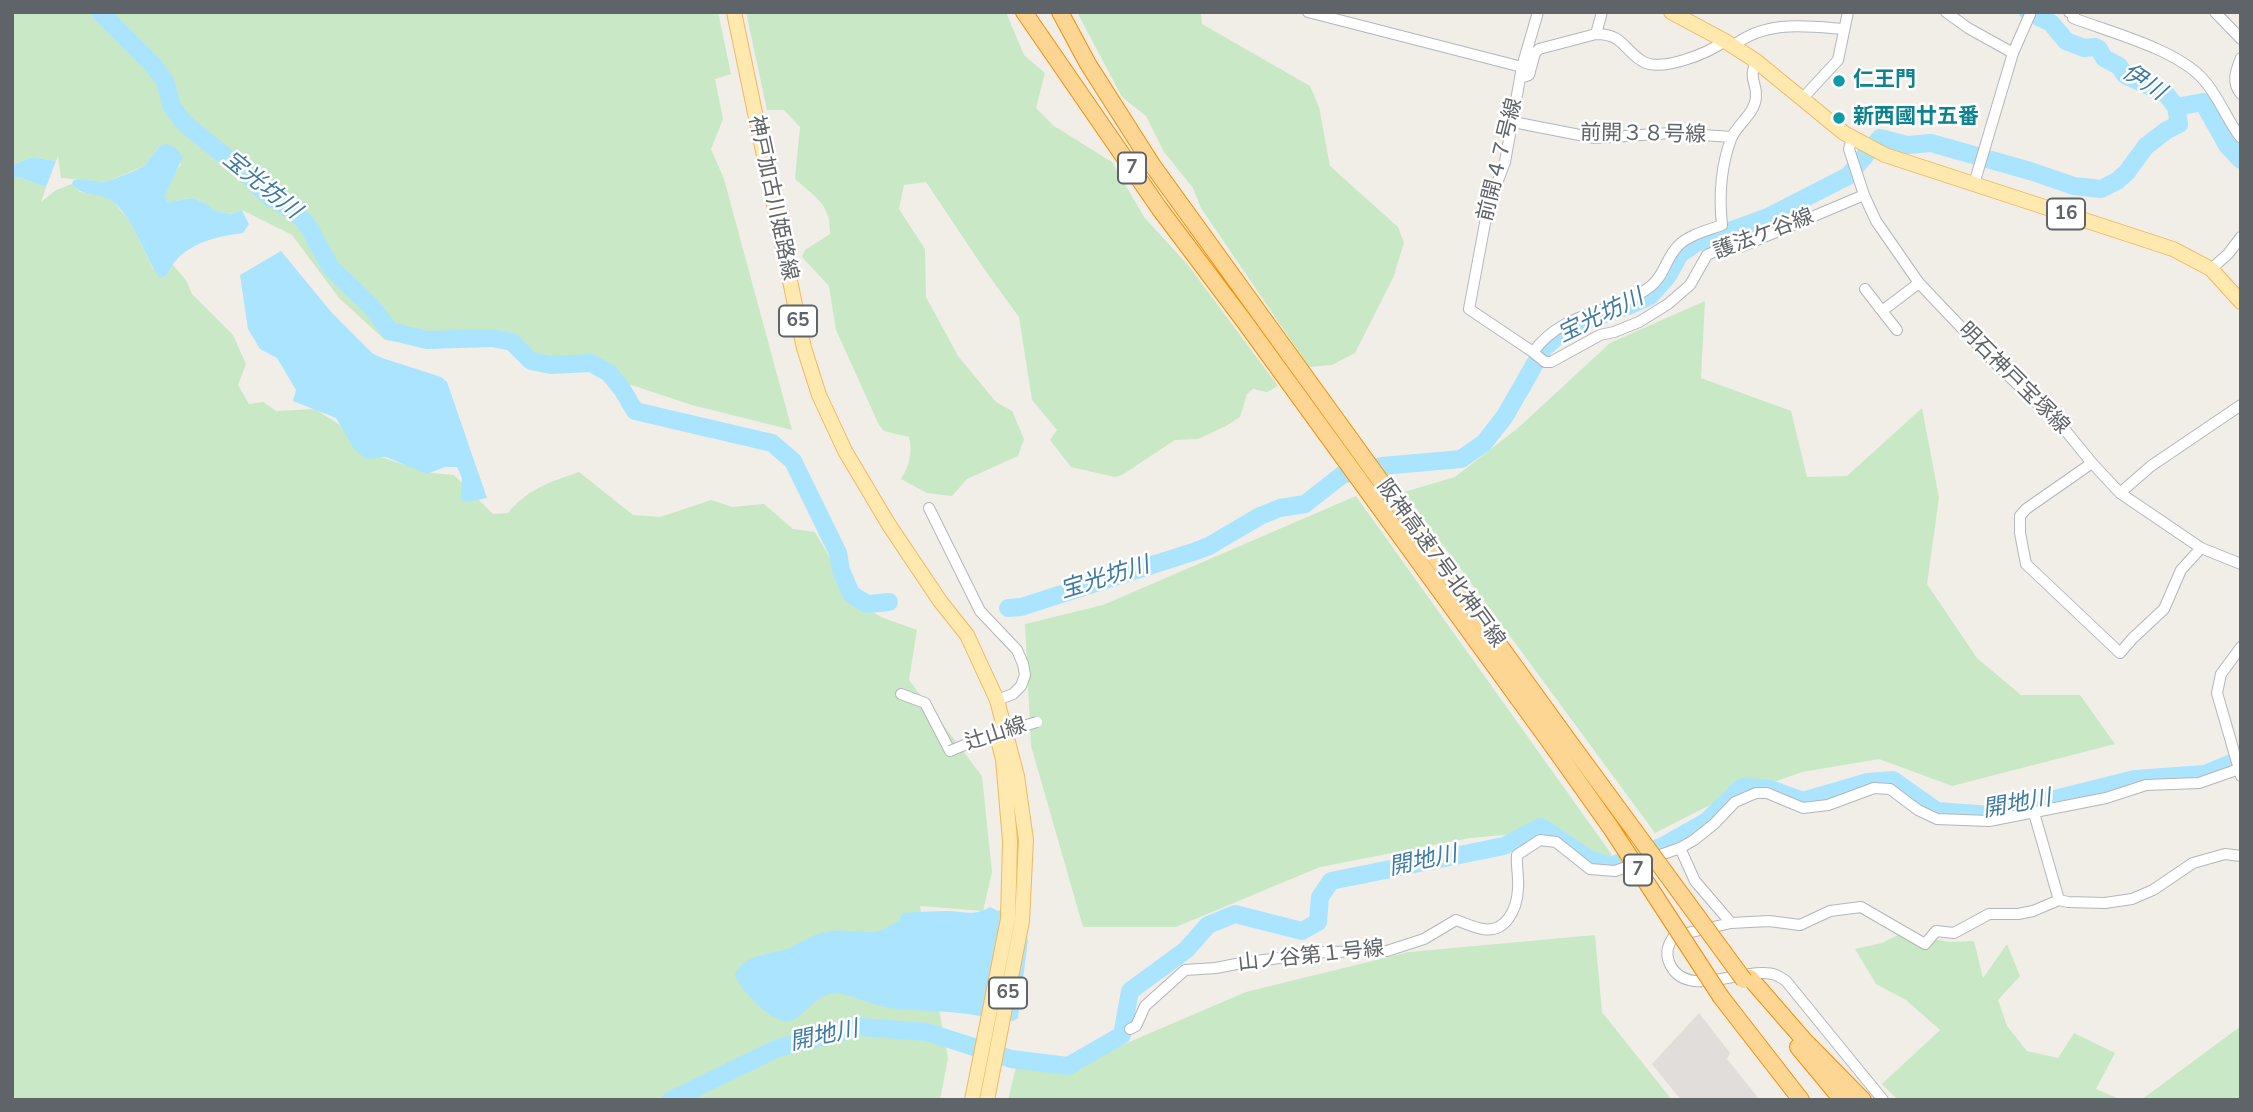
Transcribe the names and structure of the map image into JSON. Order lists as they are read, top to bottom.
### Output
{
  "streets": {
    "highway": ["7", "阪神高速7号北神戸線"],
    "main road": ["神戸加古川姫路線", "16", "65"],
    "street": [
      "前開３８号線",
      "前開４７号線",
      "護法ケ谷線",
      "明石神戸宝塚線",
      "辻山線",
      "山ノ谷第１号線"
    ]
  },
  "crossings": [
    ["前開３８号線", "前開４７号線"],
    ["16", "明石神戸宝塚線"],
    ["護法ケ谷線", "明石神戸宝塚線"]
  ],
  "water": ["伊川", "宝光坊川", "開地川"],
  "places": ["仁王門", "新西國廿五番"]
}
